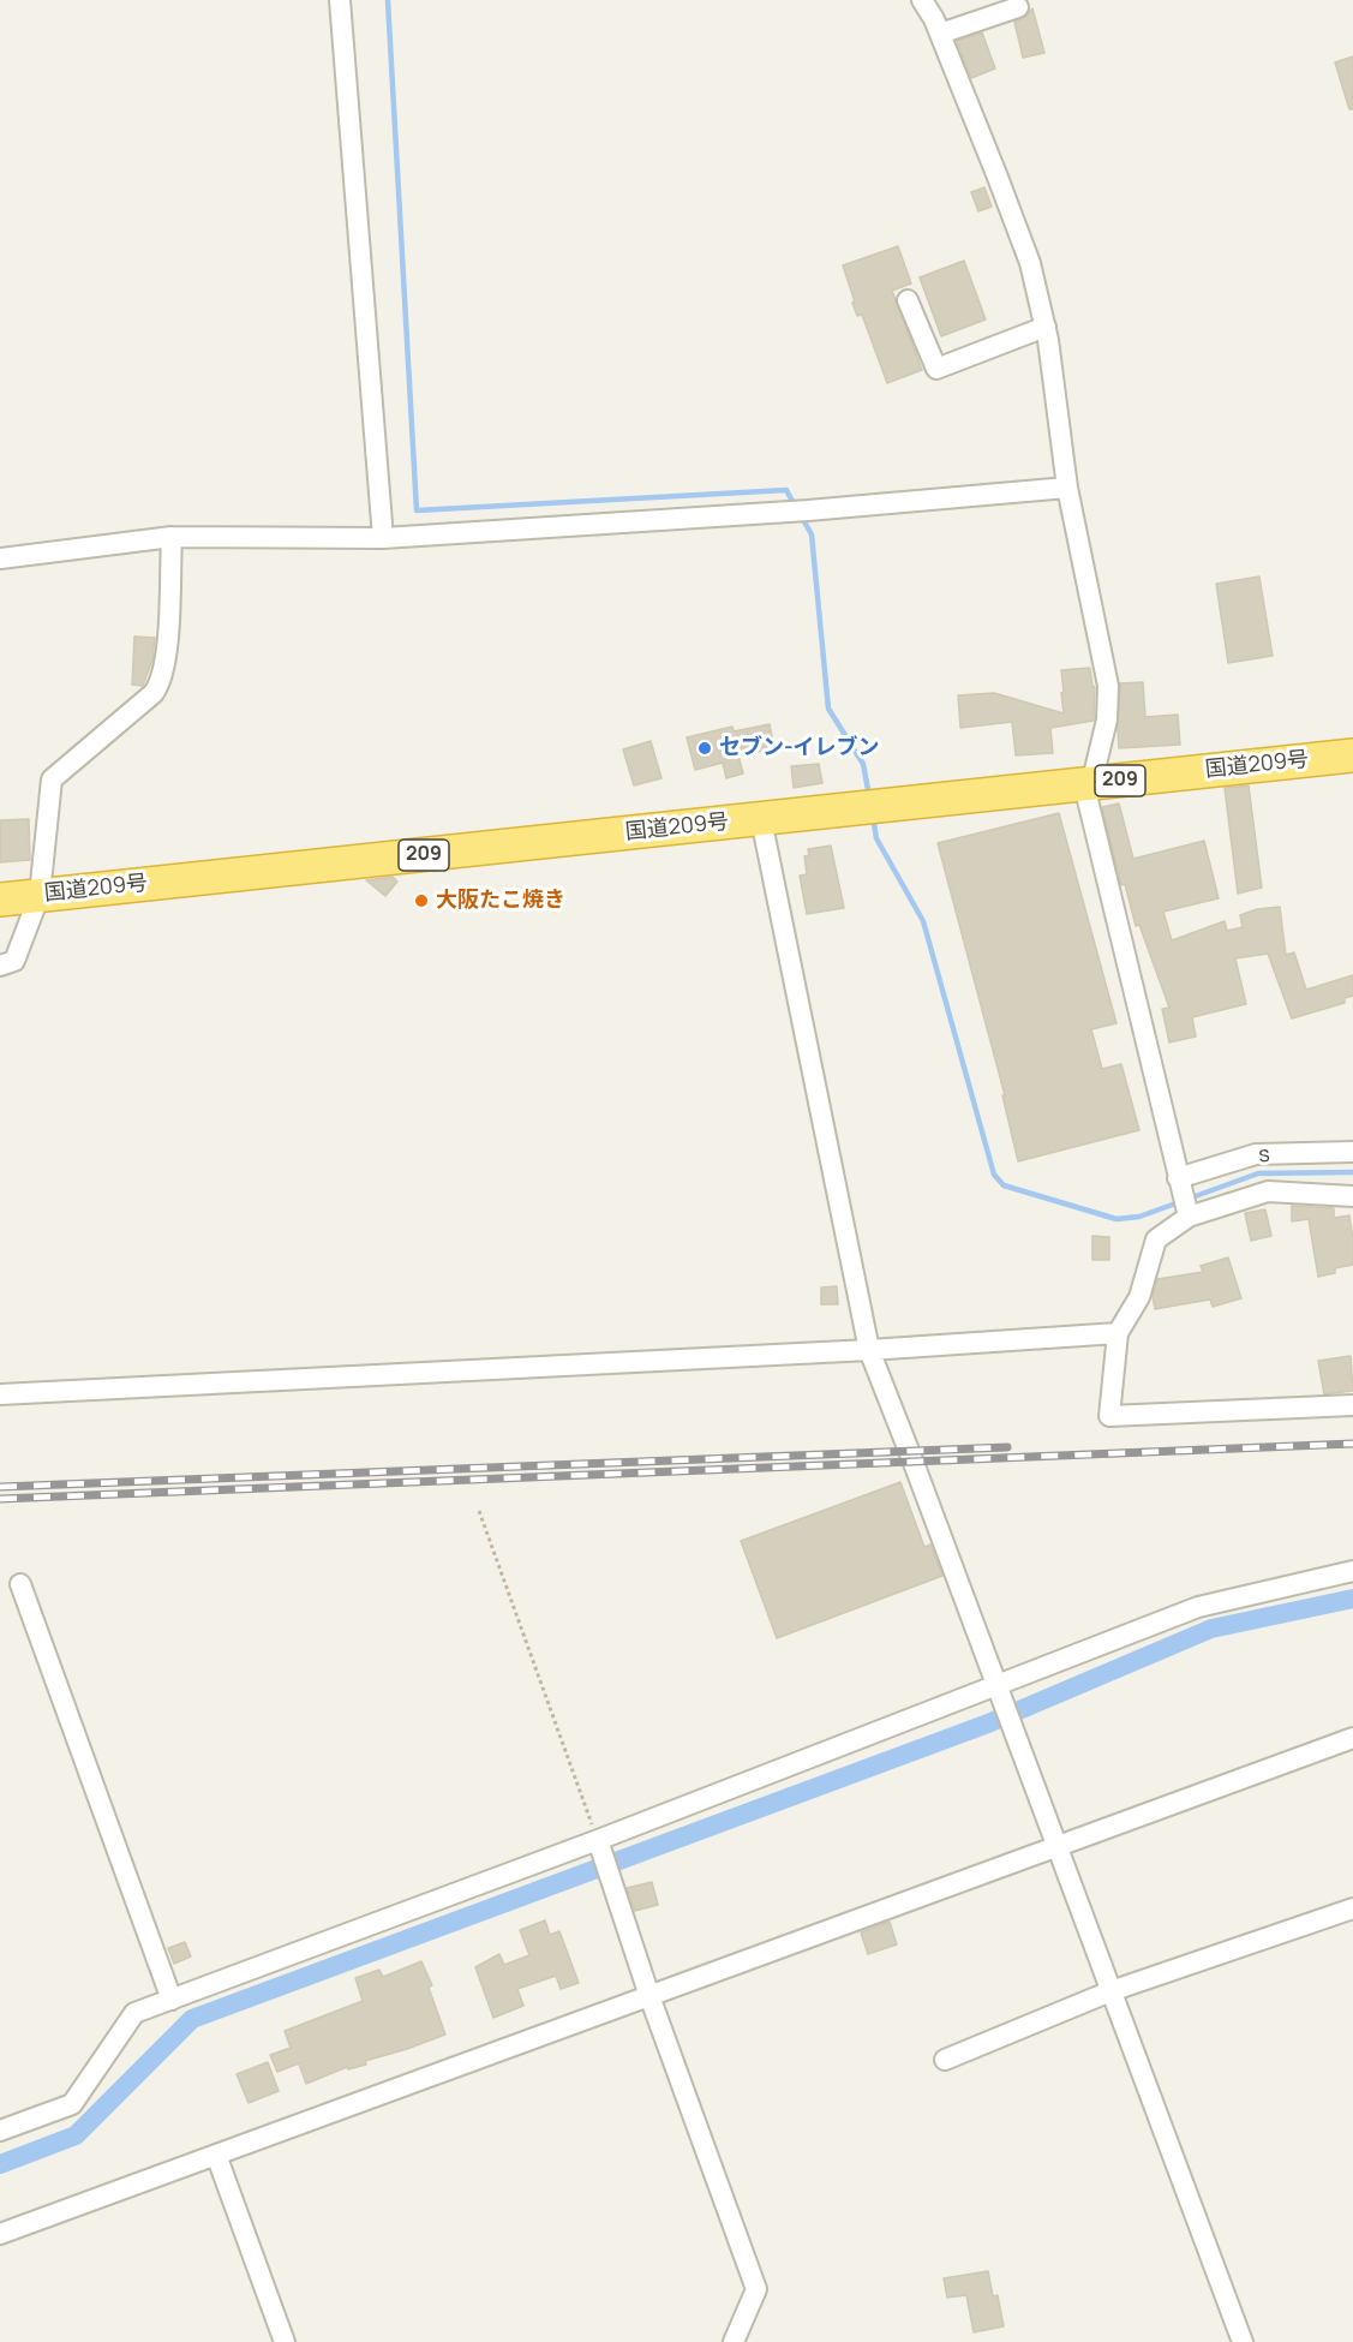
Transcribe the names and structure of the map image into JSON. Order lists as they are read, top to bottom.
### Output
{
  "streets": {
    "highway": ["国道209号", "209"],
    "street": ["s"]
  },
  "places": ["セブン-イレブン", "大阪たこ焼き"]
}
